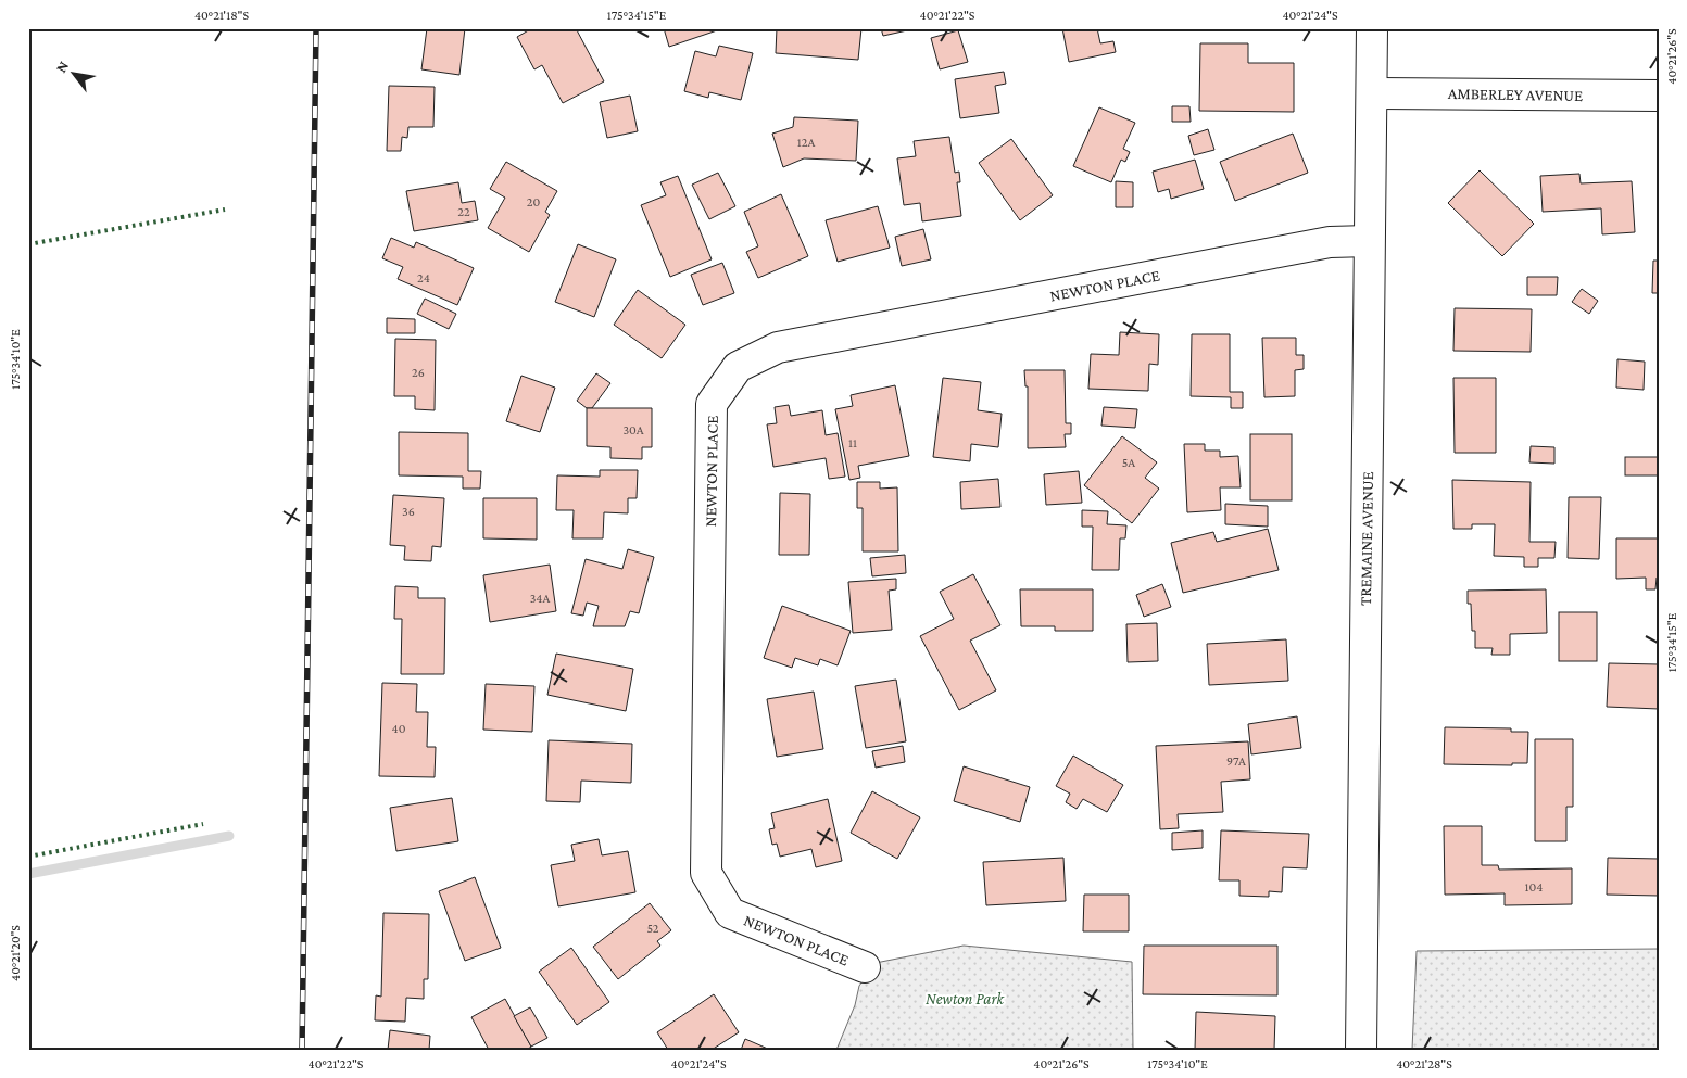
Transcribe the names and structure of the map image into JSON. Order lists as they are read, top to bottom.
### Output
{
  "streets": {
    "street": ["AMBERLEY AVENUE", "NEWTON PLACE", "TREMAINE AVENUE"]
  },
  "crossings": [
    ["AMBERLEY AVENUE", "TREMAINE AVENUE"],
    ["NEWTON PLACE", "TREMAINE AVENUE"]
  ],
  "parks": ["Newton Park"],
  "house_numbers": [
    "12A",
    "20",
    "22",
    "24",
    "26",
    "30A",
    "11",
    "5A",
    "36",
    "34A",
    "40",
    "97A",
    "104",
    "52"
  ],
  "north": "top left",
  "coordinates": [
    "40°21'18\"S",
    "175°34'15\"E",
    "40°21'22\"S",
    "40°21'24\"S",
    "40°21'26\"S",
    "175°34'10\"E",
    "40°21'20\"S",
    "40°21'28\"S"
  ]
}
